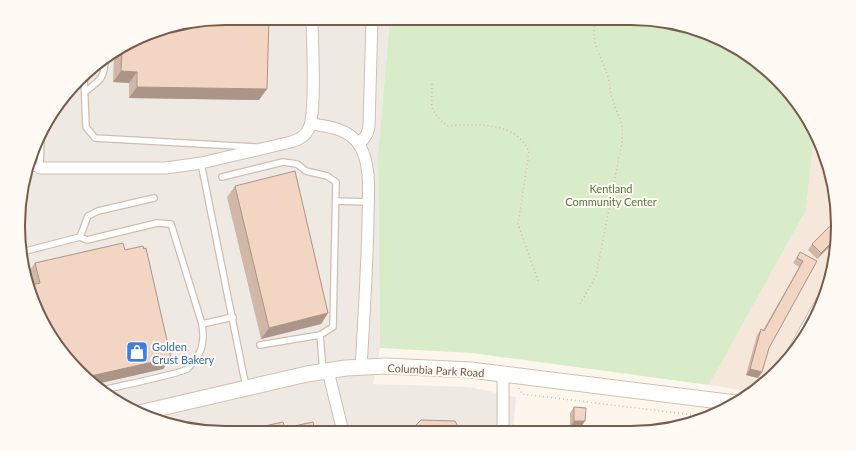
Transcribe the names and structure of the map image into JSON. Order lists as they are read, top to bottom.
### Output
{
  "streets": {
    "street": ["Columbia Park Road"]
  },
  "parks": ["Kentland Community Center"],
  "places": {
    "shop": ["Golden Crust Bakery"]
  }
}
